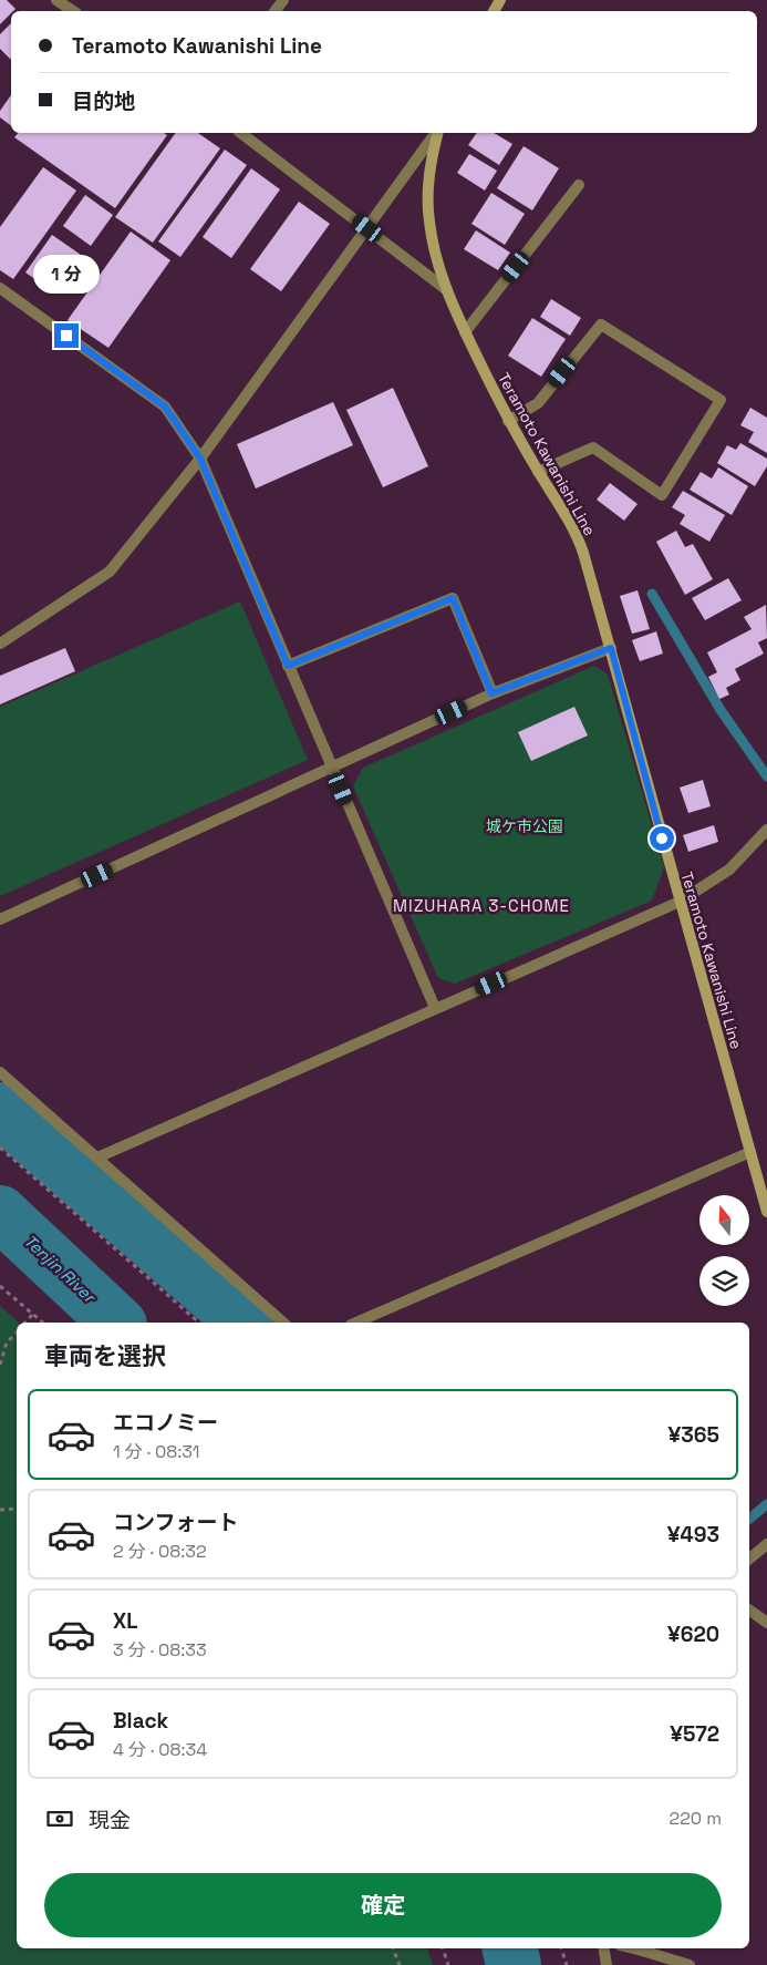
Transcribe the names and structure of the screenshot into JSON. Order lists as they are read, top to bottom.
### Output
{
  "streets": {
    "main road": ["Teramoto Kawanishi Line"]
  },
  "districts": ["MIZUHARA 3-CHOME"],
  "water": ["Tenjin River"],
  "parks": ["城ケ市公園"],
  "north": "top",
  "page": {
    "banner": ["Teramoto Kawanishi Line", "目的地"],
    "bubble": "1 分",
    "heading": "車両を選択",
    "list": [
      {
        "name": "エコノミー",
        "note": "1 分 · 08:31",
        "value": "¥365"
      },
      {
        "name": "コンフォート",
        "note": "2 分 · 08:32",
        "value": "¥493"
      },
      {
        "name": "XL",
        "note": "3 分 · 08:33",
        "value": "¥620"
      },
      {
        "name": "Black",
        "note": "4 分 · 08:34",
        "value": "¥572"
      }
    ],
    "pay": ["現金", "220 m"],
    "buttons": "確定"
  }
}
